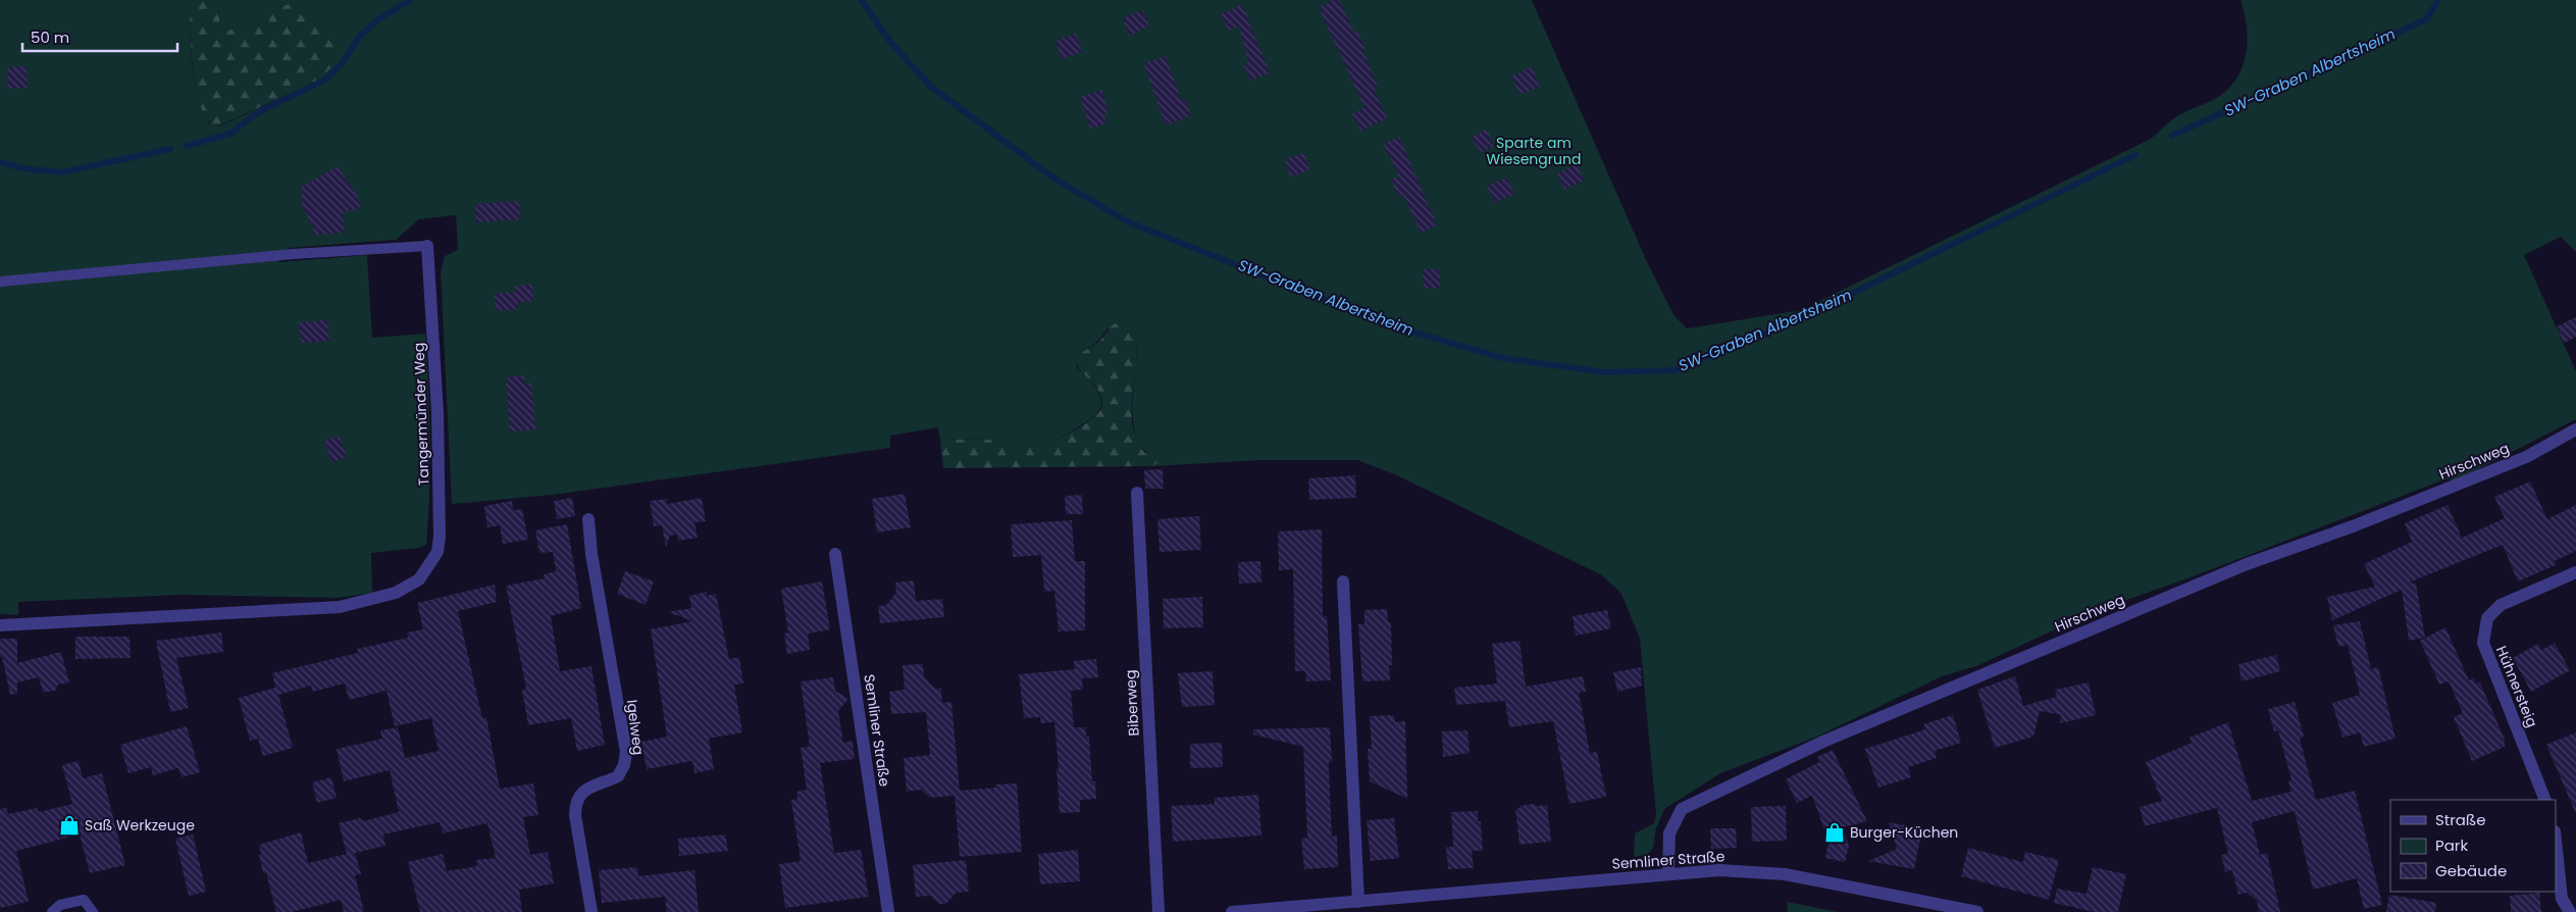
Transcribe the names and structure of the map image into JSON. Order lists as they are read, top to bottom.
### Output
{
  "streets": {
    "street": [
      "Tangermünder Weg",
      "Hirschweg",
      "Hühnersteig",
      "Biberweg",
      "Igelweg",
      "Semliner Straße"
    ]
  },
  "crossings": [
    ["Hirschweg", "Semliner Straße"]
  ],
  "water": ["SW-Graben Albertsheim"],
  "parks": ["Sparte am Wiesengrund"],
  "places": {
    "shop": ["Saß Werkzeuge", "Burger-Küchen"]
  },
  "legend": ["Straße", "Park", "Gebäude"],
  "scale_bar": "50 m"
}
